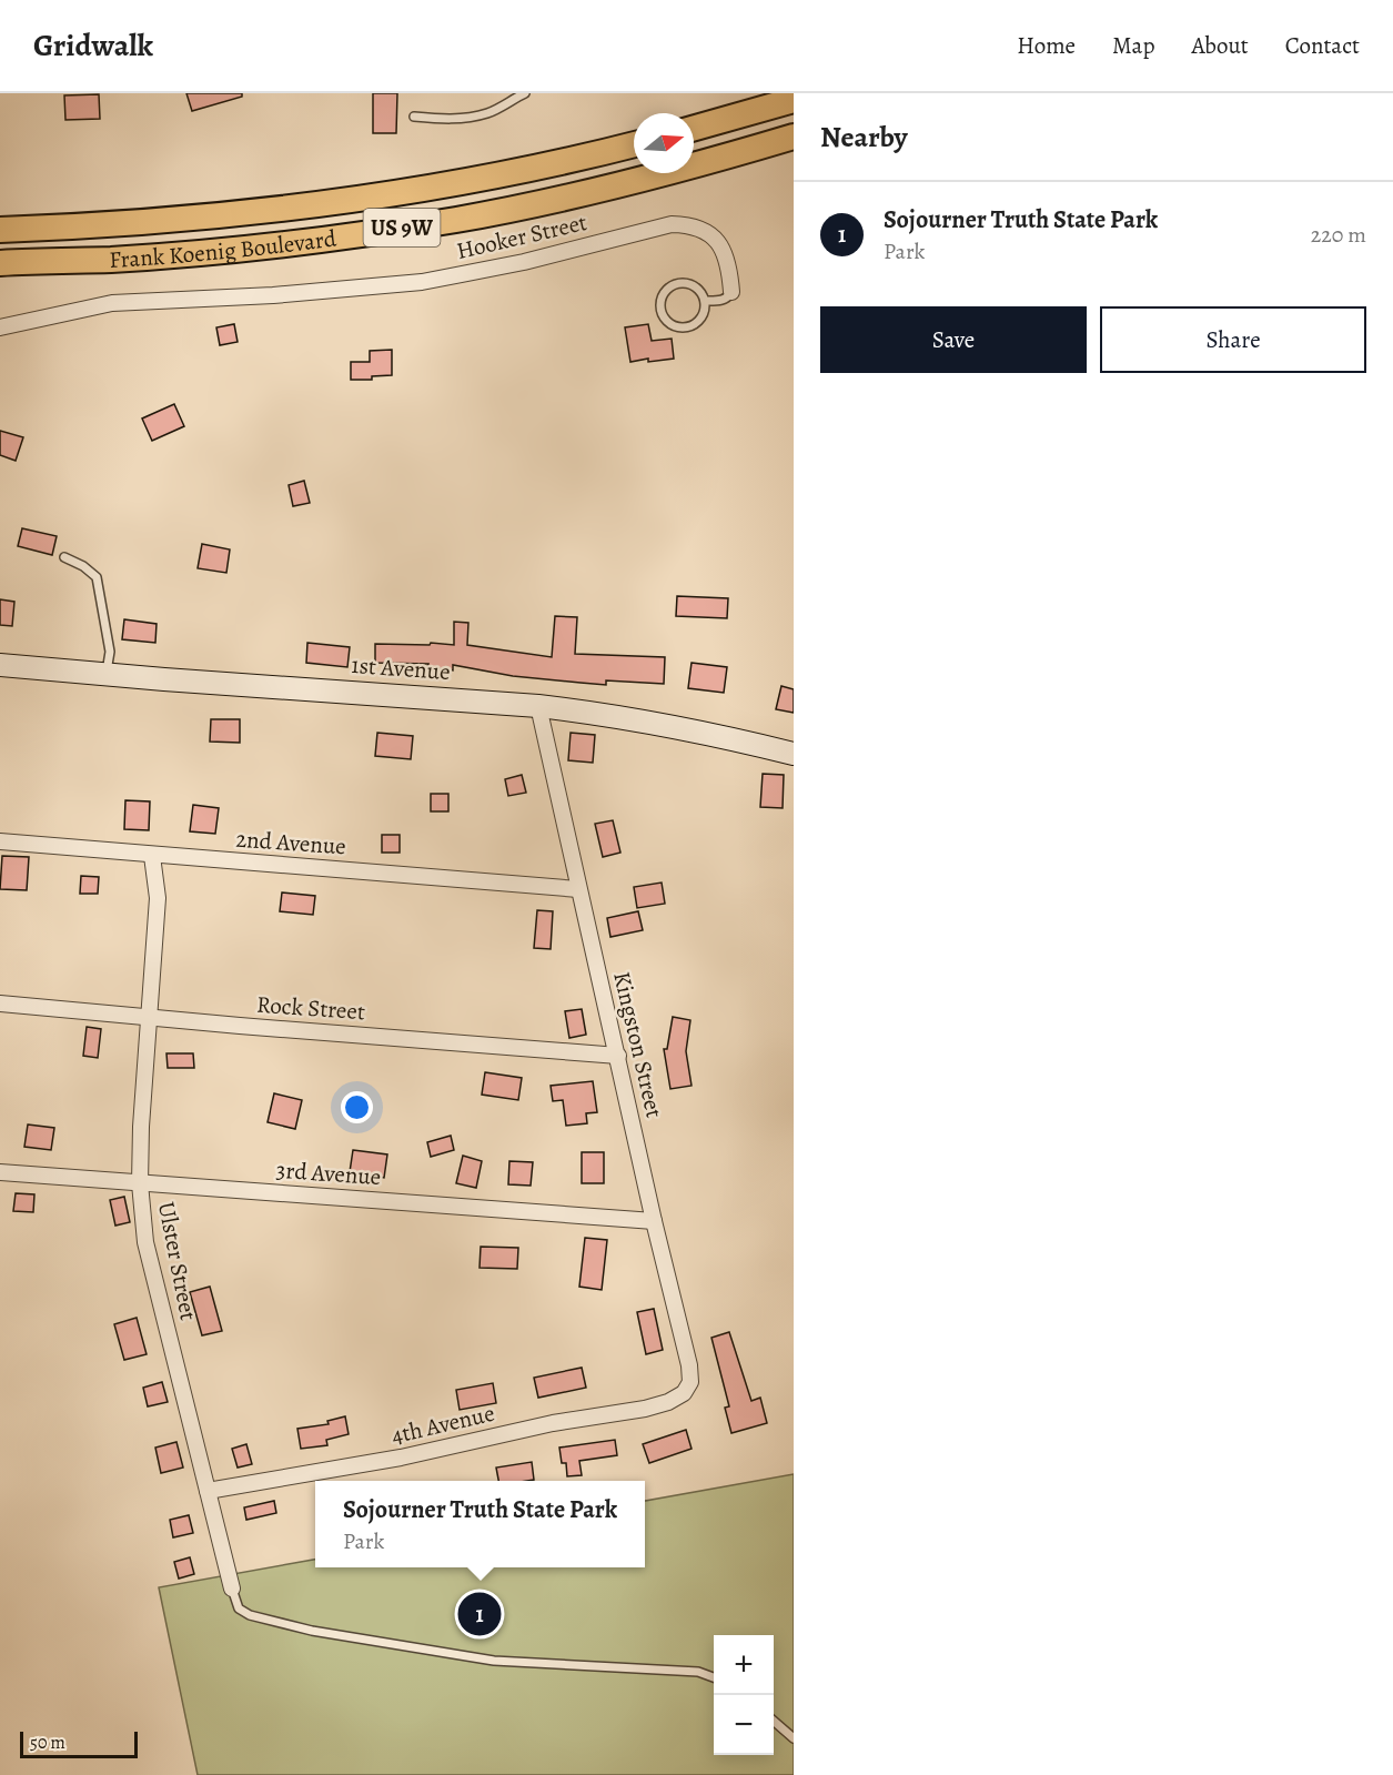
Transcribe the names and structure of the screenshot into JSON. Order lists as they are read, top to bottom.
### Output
{
  "streets": {
    "main road": ["US 9W", "Frank Koenig Boulevard"],
    "street": [
      "Hooker Street",
      "1st Avenue",
      "2nd Avenue",
      "Rock Street",
      "Kingston Street",
      "3rd Avenue",
      "Ulster Street",
      "4th Avenue"
    ]
  },
  "crossings": [
    ["1st Avenue", "Kingston Street"],
    ["2nd Avenue", "Kingston Street"],
    ["2nd Avenue", "Ulster Street"],
    ["Rock Street", "Kingston Street"],
    ["Rock Street", "Ulster Street"],
    ["Kingston Street", "3rd Avenue"],
    ["Kingston Street", "4th Avenue"],
    ["3rd Avenue", "Ulster Street"],
    ["Ulster Street", "4th Avenue"]
  ],
  "scale_bar": "50 m",
  "north": "right",
  "page": {
    "header": "Gridwalk",
    "nav": [
      "Home",
      "Map",
      "About",
      "Contact"
    ],
    "heading": "Nearby",
    "list": [
      {
        "mark": "1",
        "name": "Sojourner Truth State Park",
        "note": "Park",
        "value": "220 m"
      }
    ],
    "buttons": ["Save", "Share"],
    "popup": ["Sojourner Truth State Park", "Park"],
    "pins": "1",
    "map_buttons": ["+", "−"],
    "scale": "50 m"
  }
}
